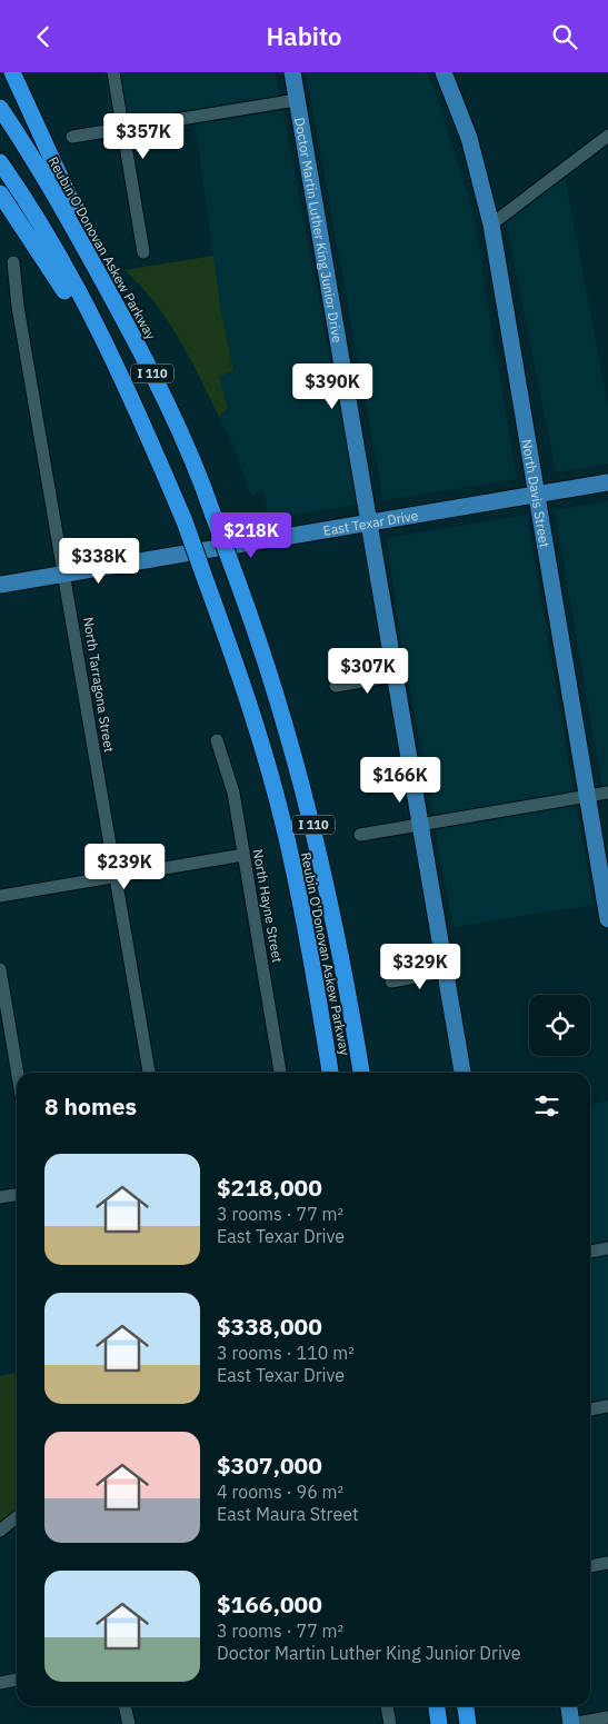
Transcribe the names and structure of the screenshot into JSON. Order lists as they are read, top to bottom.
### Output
{
  "streets": {
    "highway": ["Reubin O'Donovan Askew Parkway", "I 110"],
    "main road": ["Doctor Martin Luther King Junior Drive", "North Davis Street", "East Texar Drive"],
    "street": ["North Tarragona Street", "North Hayne Street"]
  },
  "crossings": [
    ["Doctor Martin Luther King Junior Drive", "East Texar Drive"],
    ["North Davis Street", "East Texar Drive"],
    ["East Texar Drive", "North Tarragona Street"]
  ],
  "page": {
    "header": "Habito",
    "price": [
      "$357K",
      "$390K",
      "$218K",
      "$338K",
      "$307K",
      "$166K",
      "$239K",
      "$329K"
    ],
    "heading": "8 homes",
    "list": [
      {
        "name": "$218,000",
        "note": "3 rooms · 77 m² · East Texar Drive"
      },
      {
        "name": "$338,000",
        "note": "3 rooms · 110 m² · East Texar Drive"
      },
      {
        "name": "$307,000",
        "note": "4 rooms · 96 m² · East Maura Street"
      },
      {
        "name": "$166,000",
        "note": "3 rooms · 77 m² · Doctor Martin Luther King Junior Drive"
      }
    ]
  }
}
